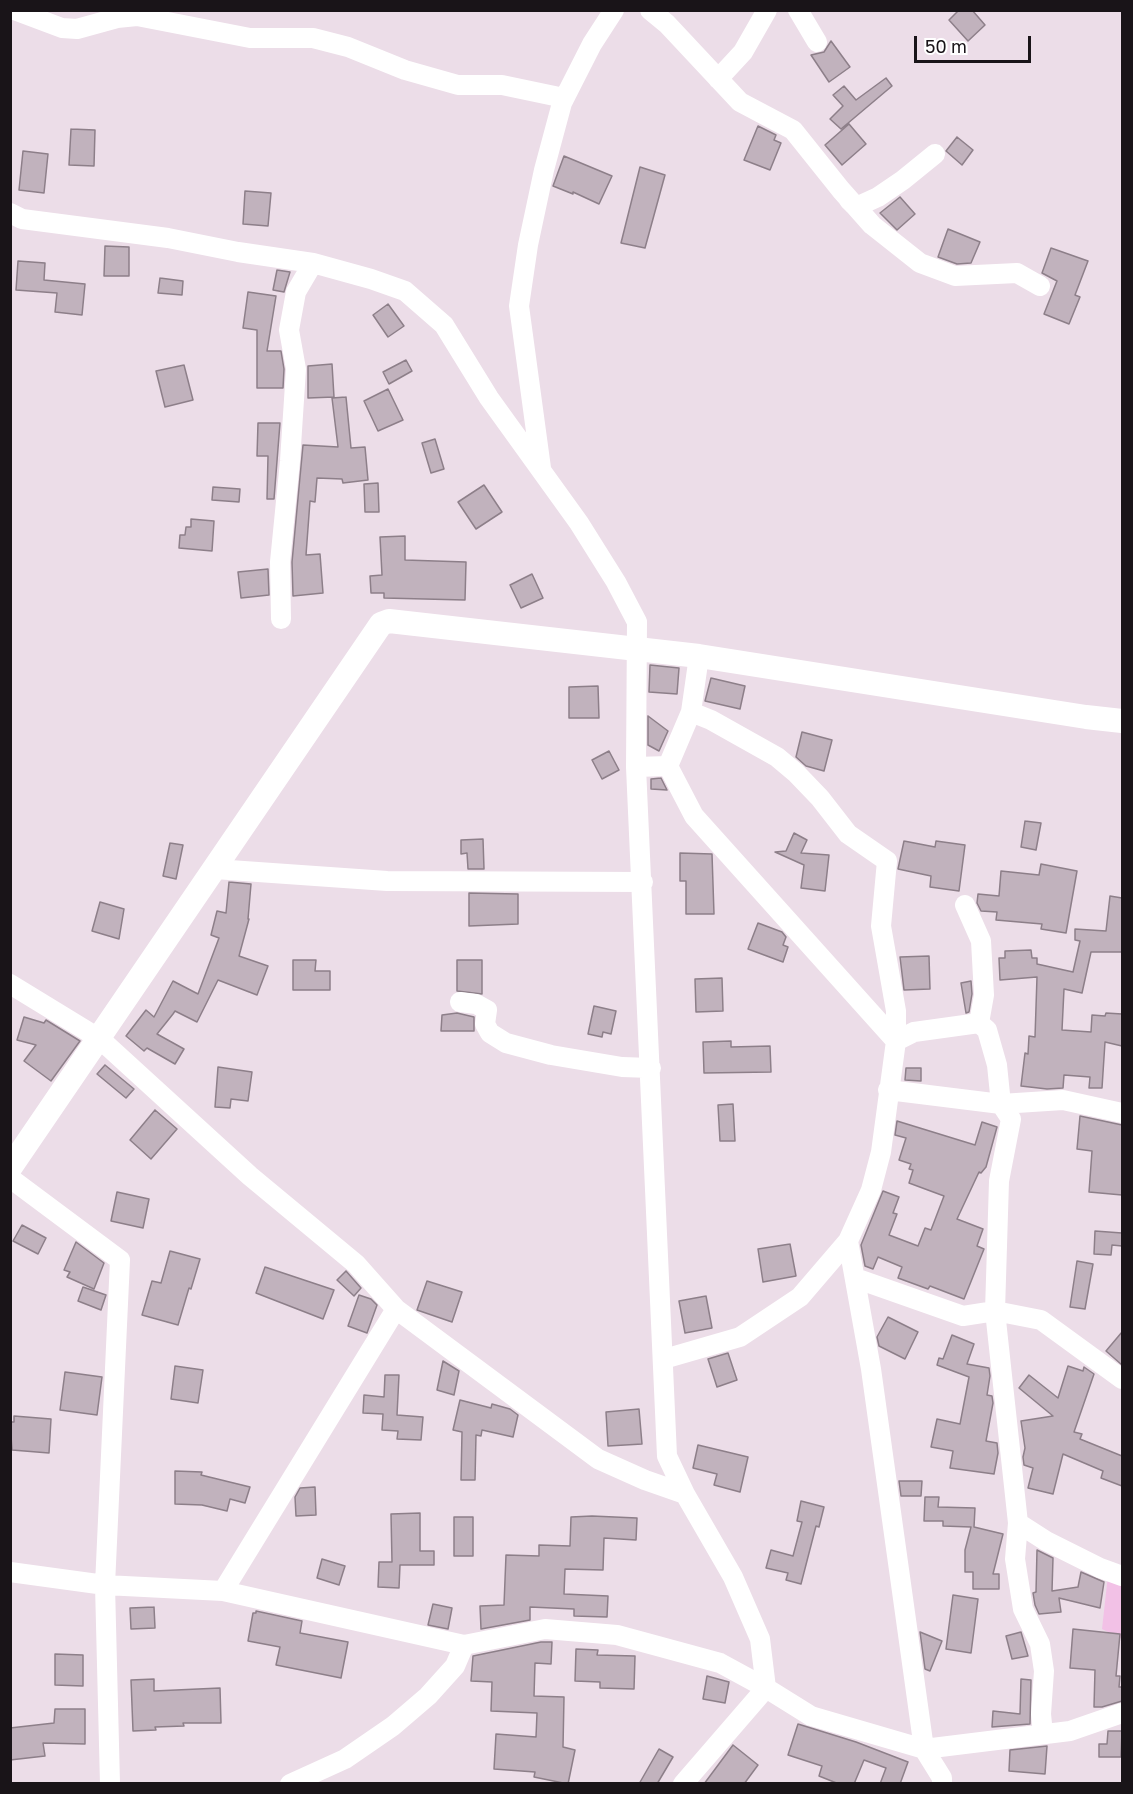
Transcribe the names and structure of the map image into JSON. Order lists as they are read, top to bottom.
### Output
{
  "scale_bar": "50 m"
}
